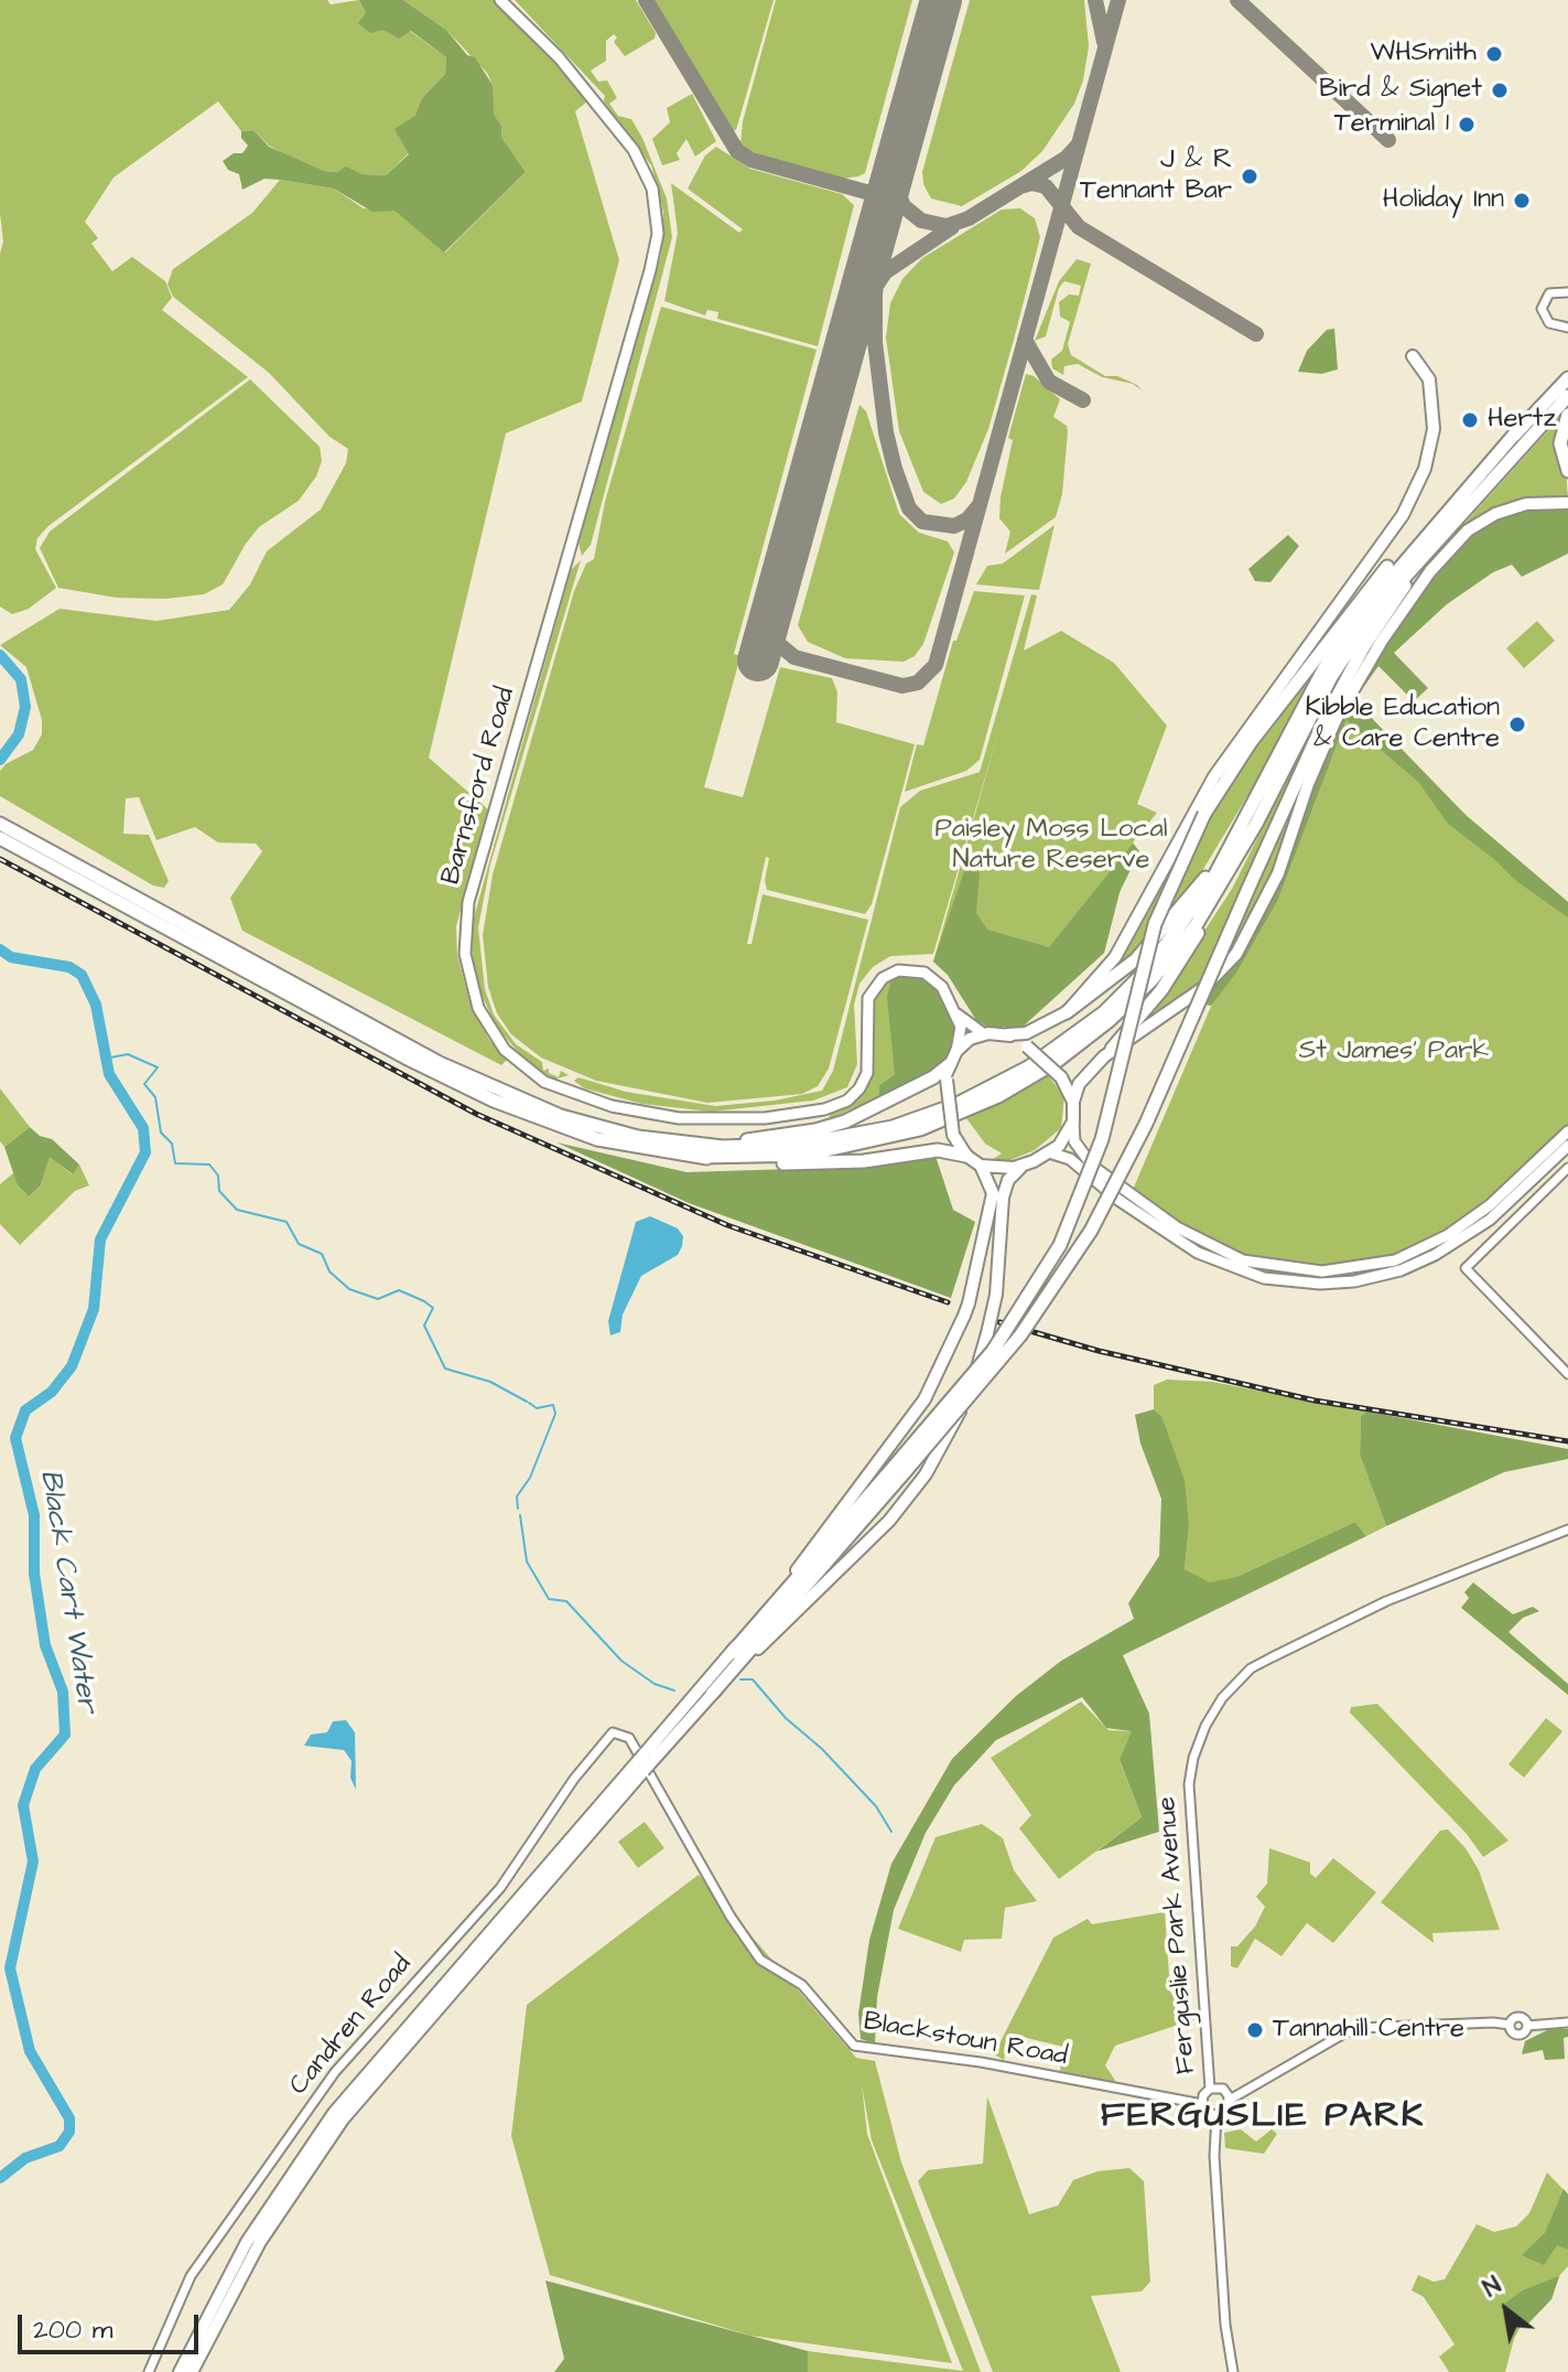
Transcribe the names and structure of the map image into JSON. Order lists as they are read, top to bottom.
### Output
{
  "streets": {
    "main road": ["Barnsford Road"],
    "street": ["Ferguslie Park Avenue", "Candren Road", "Blackstoun Road"]
  },
  "crossings": [
    ["Ferguslie Park Avenue", "Blackstoun Road"],
    ["Candren Road", "Blackstoun Road"]
  ],
  "districts": ["FERGUSLIE PARK"],
  "water": ["Black Cart Water"],
  "parks": ["Paisley Moss Local Nature Reserve", "St James' Park"],
  "places": [
    "WHSmith",
    "Bird & Signet",
    "Terminal 1",
    "J & R Tennant Bar",
    "Holiday Inn",
    "Hertz",
    "Kibble Education & Care Centre",
    "Tannahill Centre"
  ],
  "scale_bar": "200 m",
  "north": "top left"
}
